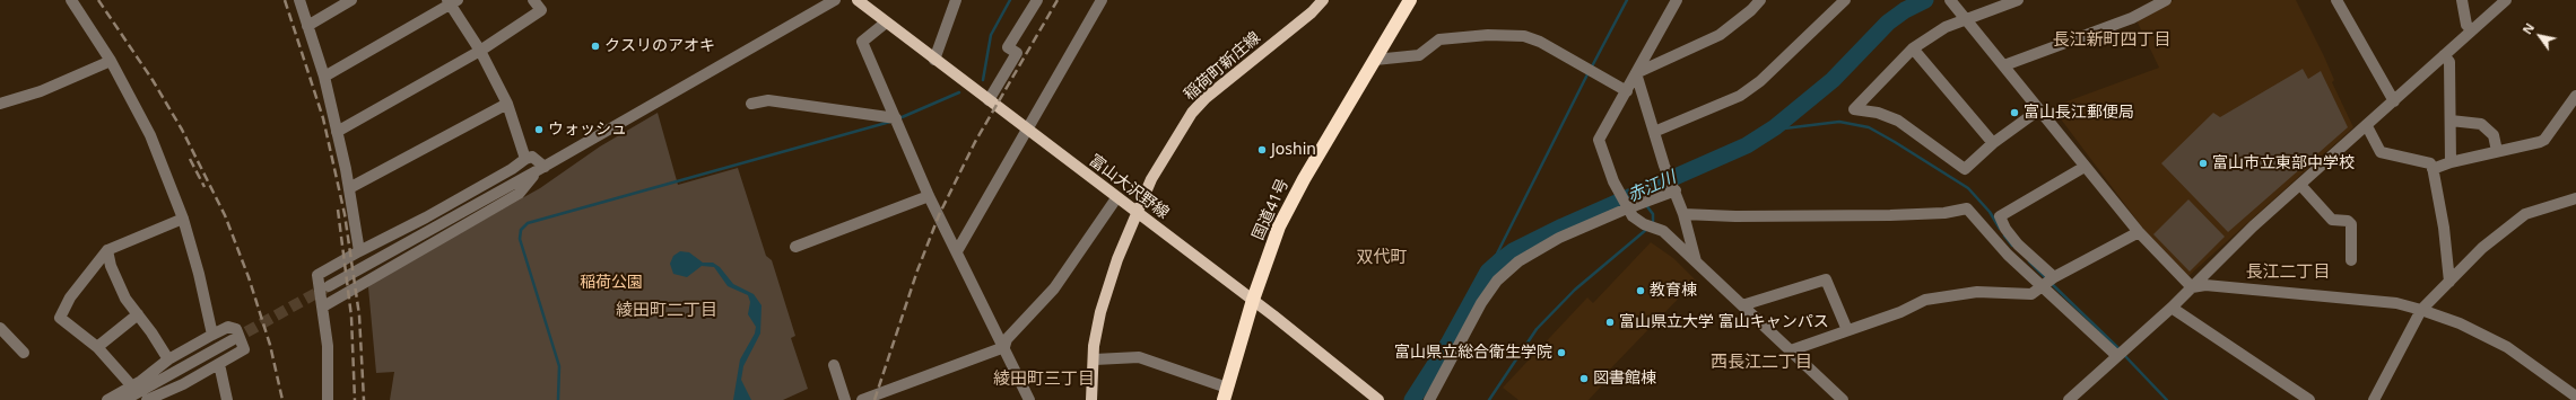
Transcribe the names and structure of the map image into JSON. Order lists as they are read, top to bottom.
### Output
{
  "streets": {
    "highway": ["国道41号"],
    "main road": ["稲荷町新庄線", "富山大沢野線"]
  },
  "crossings": [
    ["稲荷町新庄線", "富山大沢野線"],
    ["富山大沢野線", "国道41号"]
  ],
  "districts": [
    "長江新町四丁目",
    "双代町",
    "長江二丁目",
    "綾田町二丁目",
    "西長江二丁目",
    "綾田町三丁目"
  ],
  "water": ["赤江川"],
  "parks": ["稲荷公園"],
  "places": [
    "クスリのアオキ",
    "富山長江郵便局",
    "ウォッシュ",
    "Joshin",
    "富山市立東部中学校",
    "教育棟",
    "富山県立大学 富山キャンパス",
    "富山県立総合衛生学院",
    "図書館棟"
  ],
  "north": "top left"
}
